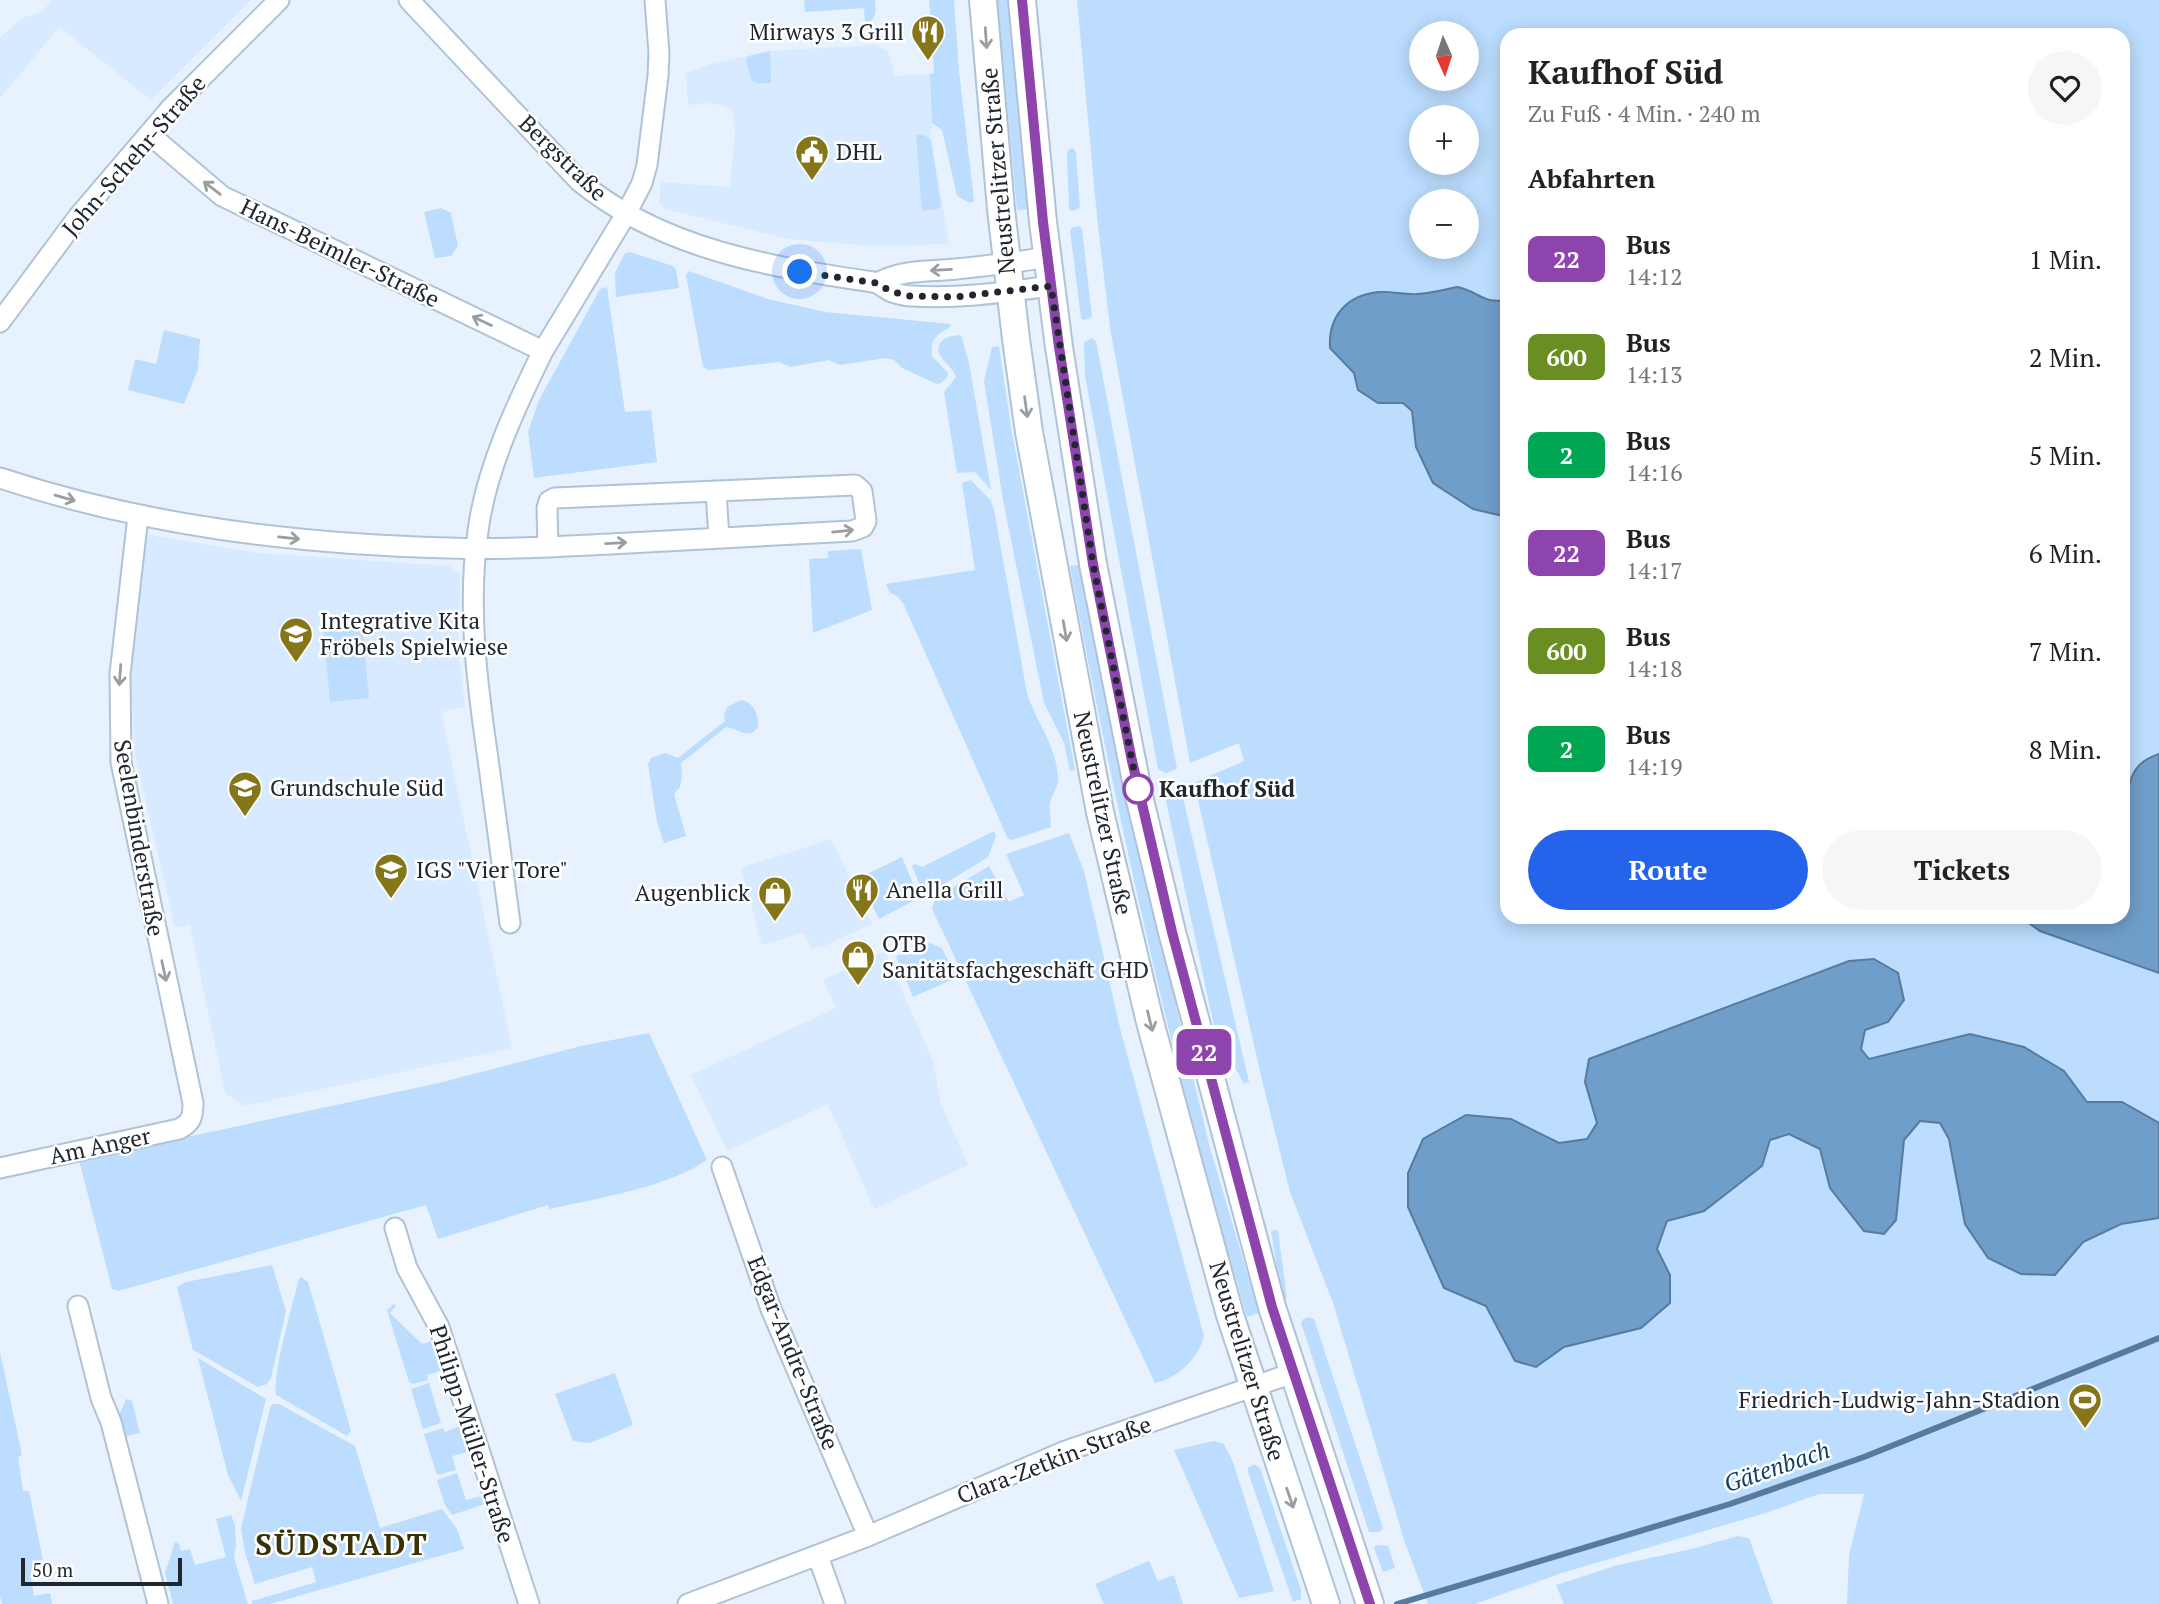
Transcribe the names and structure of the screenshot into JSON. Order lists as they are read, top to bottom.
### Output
{
  "streets": {
    "main road": ["Neustrelitzer Straße"],
    "street": [
      "John-Schehr-Straße",
      "Bergstraße",
      "Hans-Beimler-Straße",
      "Seelenbinderstraße",
      "Am Anger",
      "Edgar-Andre-Straße",
      "Philipp-Müller-Straße",
      "Clara-Zetkin-Straße"
    ]
  },
  "crossings": [
    ["John-Schehr-Straße", "Hans-Beimler-Straße"],
    ["Bergstraße", "Neustrelitzer Straße"],
    ["Neustrelitzer Straße", "Clara-Zetkin-Straße"],
    ["Seelenbinderstraße", "Am Anger"],
    ["Edgar-Andre-Straße", "Clara-Zetkin-Straße"]
  ],
  "one_way": ["Hans-Beimler-Straße", "Seelenbinderstraße"],
  "districts": ["SÜDSTADT"],
  "water": ["Gätenbach"],
  "places": {
    "restaurant": ["Mirways 3 Grill", "Anella Grill"],
    "public building": ["DHL"],
    "school or university": ["Integrative Kita Fröbels Spielwiese", "Grundschule Süd", "IGS \"Vier Tore\""],
    "other": ["Kaufhof Süd"],
    "shop": ["Augenblick", "OTB Sanitätsfachgeschäft GHD"],
    "sports": ["Friedrich-Ludwig-Jahn-Stadion"]
  },
  "lines": ["bus line 22"],
  "scale_bar": "50 m",
  "north": "bottom",
  "page": {
    "on_map": "22",
    "map_buttons": ["+", "−"],
    "heading": [
      ["Kaufhof Süd", "Zu Fuß · 4 Min. · 240 m"],
      "Abfahrten"
    ],
    "list": [
      {
        "mark": "22",
        "name": "Bus",
        "note": "14:12",
        "value": "1 Min."
      },
      {
        "mark": "600",
        "name": "Bus",
        "note": "14:13",
        "value": "2 Min."
      },
      {
        "mark": "2",
        "name": "Bus",
        "note": "14:16",
        "value": "5 Min."
      },
      {
        "mark": "22",
        "name": "Bus",
        "note": "14:17",
        "value": "6 Min."
      },
      {
        "mark": "600",
        "name": "Bus",
        "note": "14:18",
        "value": "7 Min."
      },
      {
        "mark": "2",
        "name": "Bus",
        "note": "14:19",
        "value": "8 Min."
      }
    ],
    "buttons": ["Route", "Tickets"],
    "scale": "50 m"
  }
}
